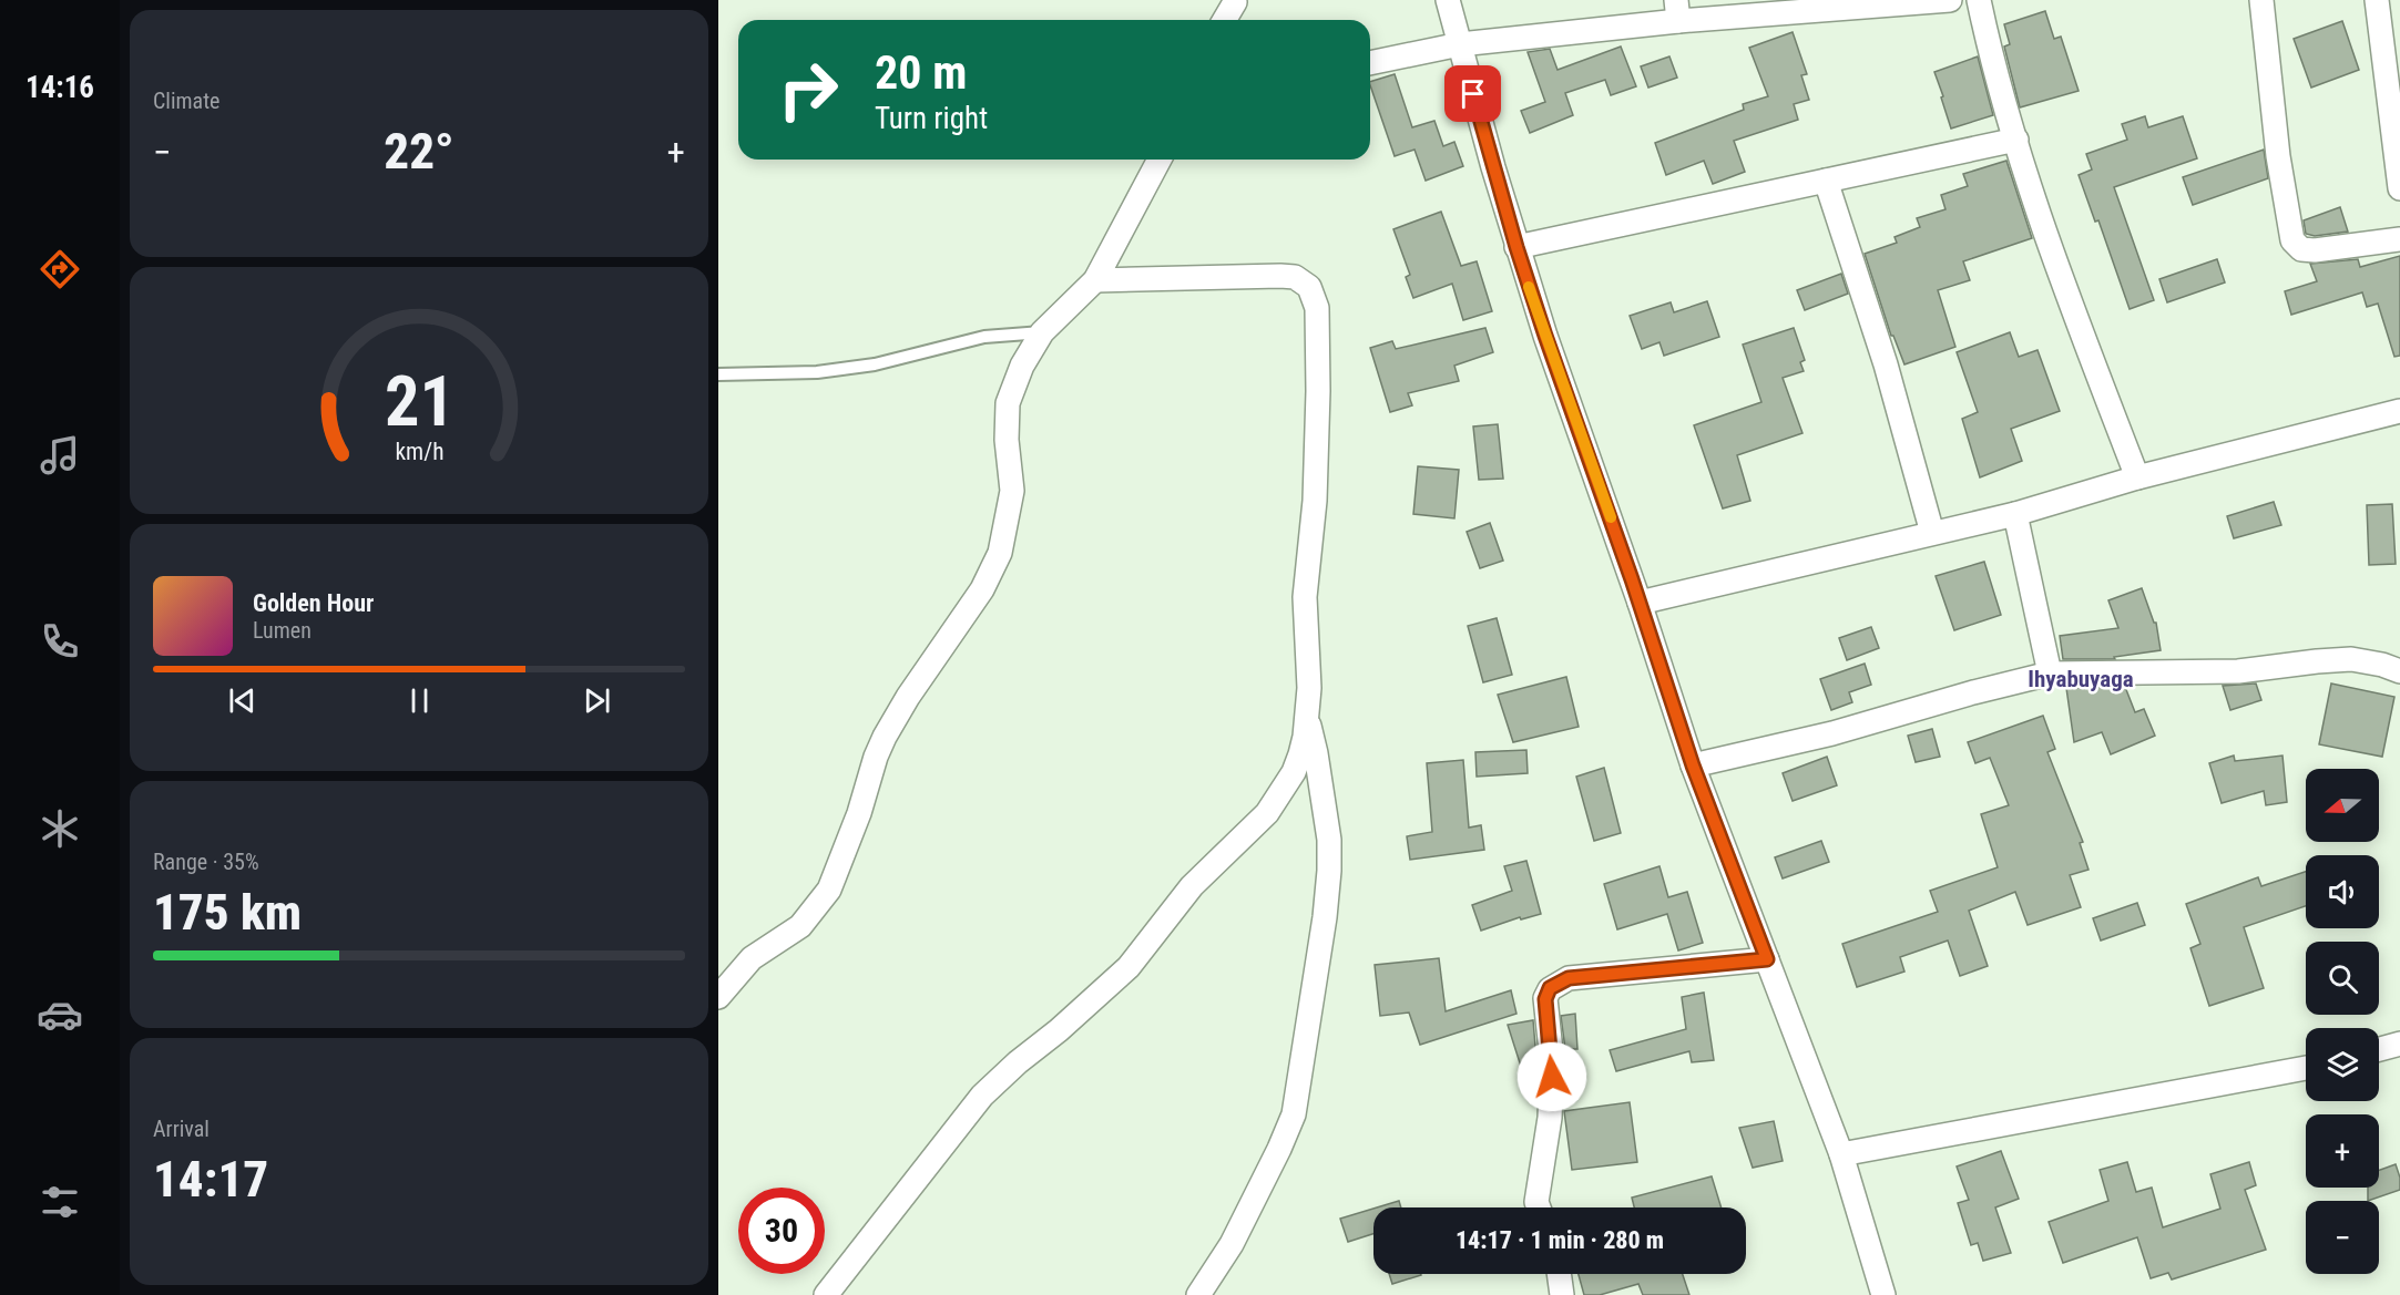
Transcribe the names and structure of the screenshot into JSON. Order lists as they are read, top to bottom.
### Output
{
  "districts": ["Ihyabuyaga"],
  "north": "left",
  "page": {
    "tabs": "14:16",
    "tile": [
      "Climate",
      ["Range · 35%", "175 km"],
      ["Arrival", "14:17"]
    ],
    "turn": ["20 m", "Turn right"],
    "heat": ["−", "22°", "+"],
    "song": ["Golden Hour", "Lumen"],
    "map_buttons": ["+", "−"],
    "limit": "30",
    "trip": "14:17 · 1 min · 280 m",
    "gauge": ["21", "km/h"]
  }
}
